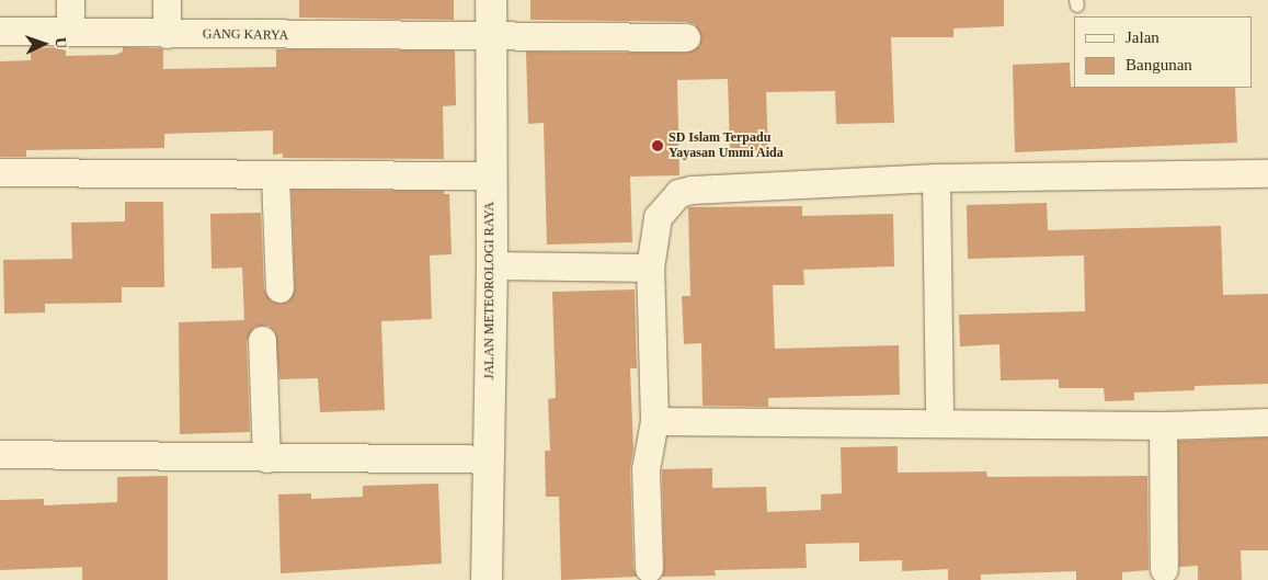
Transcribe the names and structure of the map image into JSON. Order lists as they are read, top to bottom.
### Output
{
  "streets": {
    "main road": ["JALAN METEOROLOGI RAYA"],
    "street": ["GANG KARYA"]
  },
  "crossings": [
    ["GANG KARYA", "JALAN METEOROLOGI RAYA"]
  ],
  "places": ["SD Islam Terpadu Yayasan Ummi Aida"],
  "legend": ["Jalan", "Bangunan"],
  "north": "right"
}
